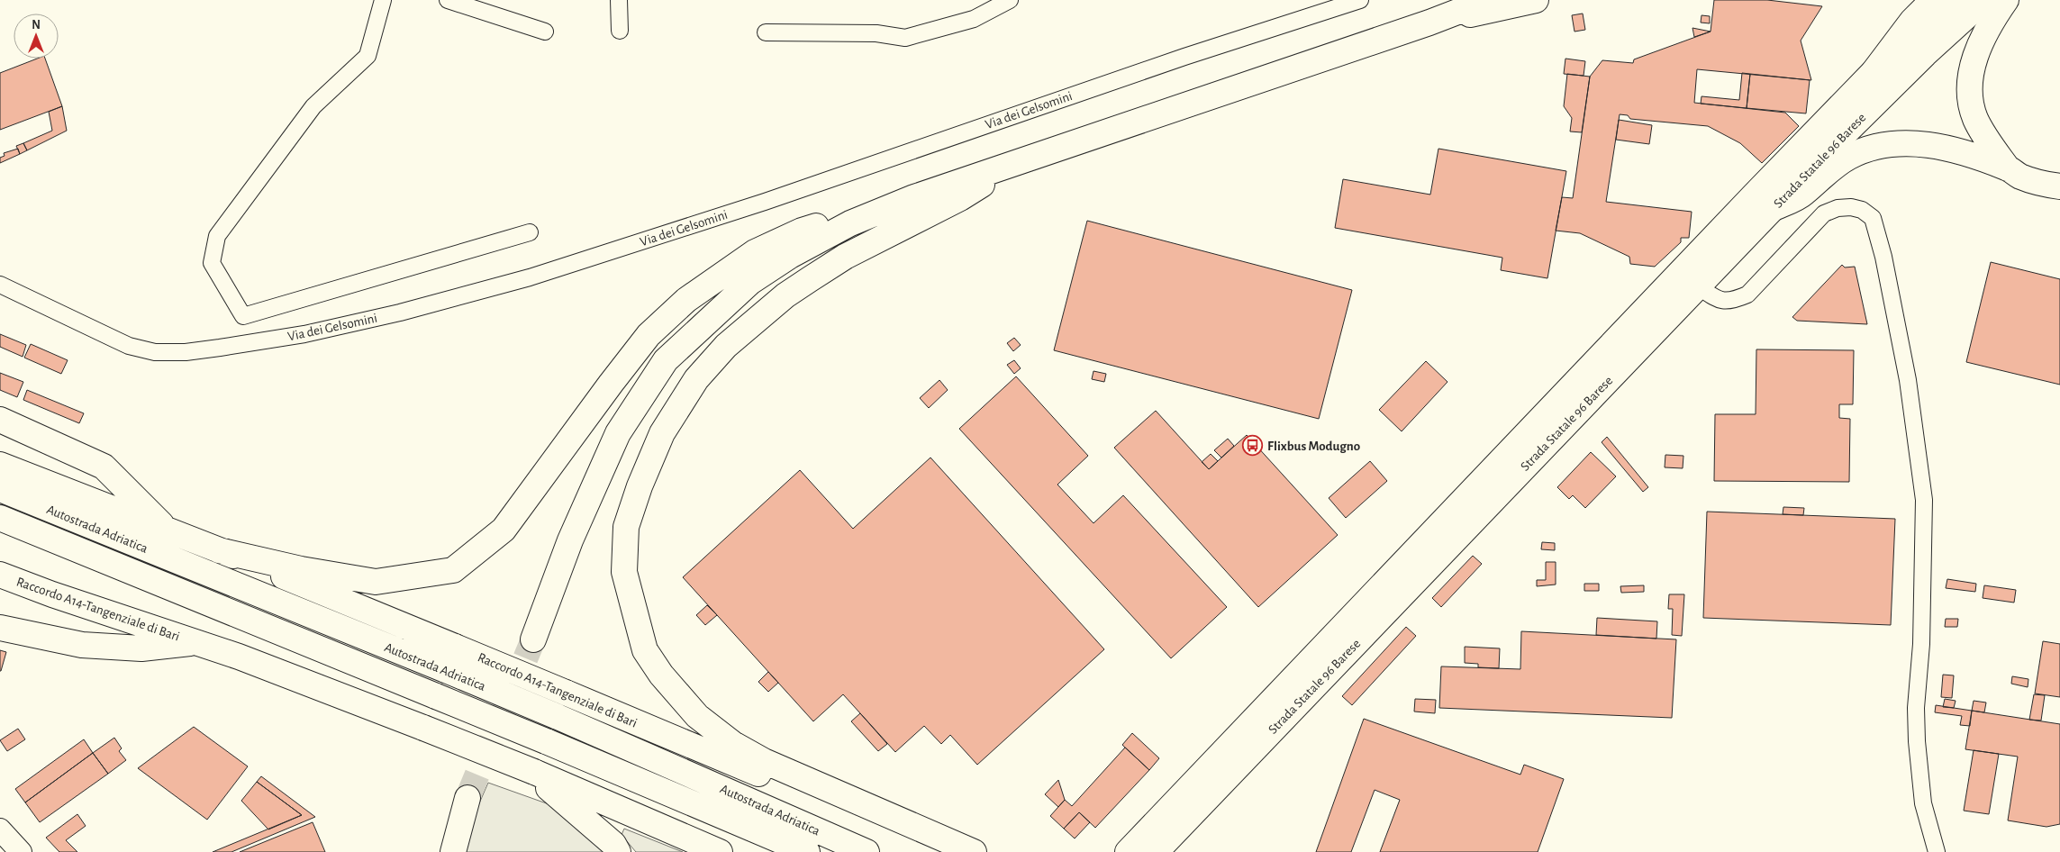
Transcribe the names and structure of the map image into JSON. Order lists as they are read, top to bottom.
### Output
{
  "streets": {
    "main road": ["Strada Statale 96 Barese", "Autostrada Adriatica", "Raccordo A14-Tangenziale di Bari"],
    "street": ["Via dei Gelsomini"]
  },
  "places": {
    "bus stop": ["Flixbus Modugno"]
  },
  "north": "top"
}
